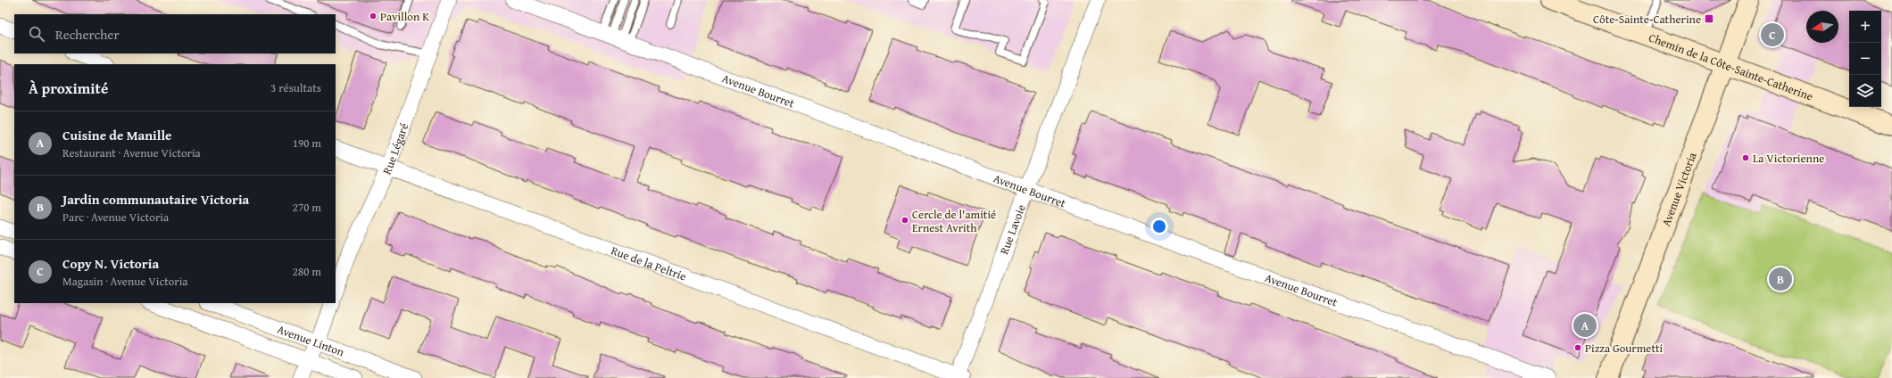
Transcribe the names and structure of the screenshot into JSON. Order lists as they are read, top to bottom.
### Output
{
  "streets": {
    "street": [
      "Chemin de la Côte-Sainte-Catherine",
      "Avenue Bourret",
      "Rue Légaré",
      "Avenue Victoria",
      "Rue Lavoie",
      "Rue de la Peltrie",
      "Avenue Linton"
    ]
  },
  "crossings": [
    ["Chemin de la Côte-Sainte-Catherine", "Avenue Victoria"],
    ["Avenue Bourret", "Rue Lavoie"],
    ["Rue Légaré", "Rue de la Peltrie"],
    ["Rue Lavoie", "Rue de la Peltrie"]
  ],
  "places": {
    "other": [
      "Pavillon K",
      "La Victorienne",
      "Cercle de l'amitié Ernest Avrith",
      "Pizza Gourmetti"
    ],
    "transit": ["Côte-Sainte-Catherine"]
  },
  "north": "left",
  "page": {
    "map_buttons": ["+", "−"],
    "search": "Rechercher",
    "pins": ["C", "B", "A"],
    "heading": ["À proximité", "3 résultats"],
    "list": [
      {
        "mark": "A",
        "name": "Cuisine de Manille",
        "note": "Restaurant · Avenue Victoria",
        "value": "190 m"
      },
      {
        "mark": "B",
        "name": "Jardin communautaire Victoria",
        "note": "Parc · Avenue Victoria",
        "value": "270 m"
      },
      {
        "mark": "C",
        "name": "Copy N. Victoria",
        "note": "Magasin · Avenue Victoria",
        "value": "280 m"
      }
    ]
  }
}
